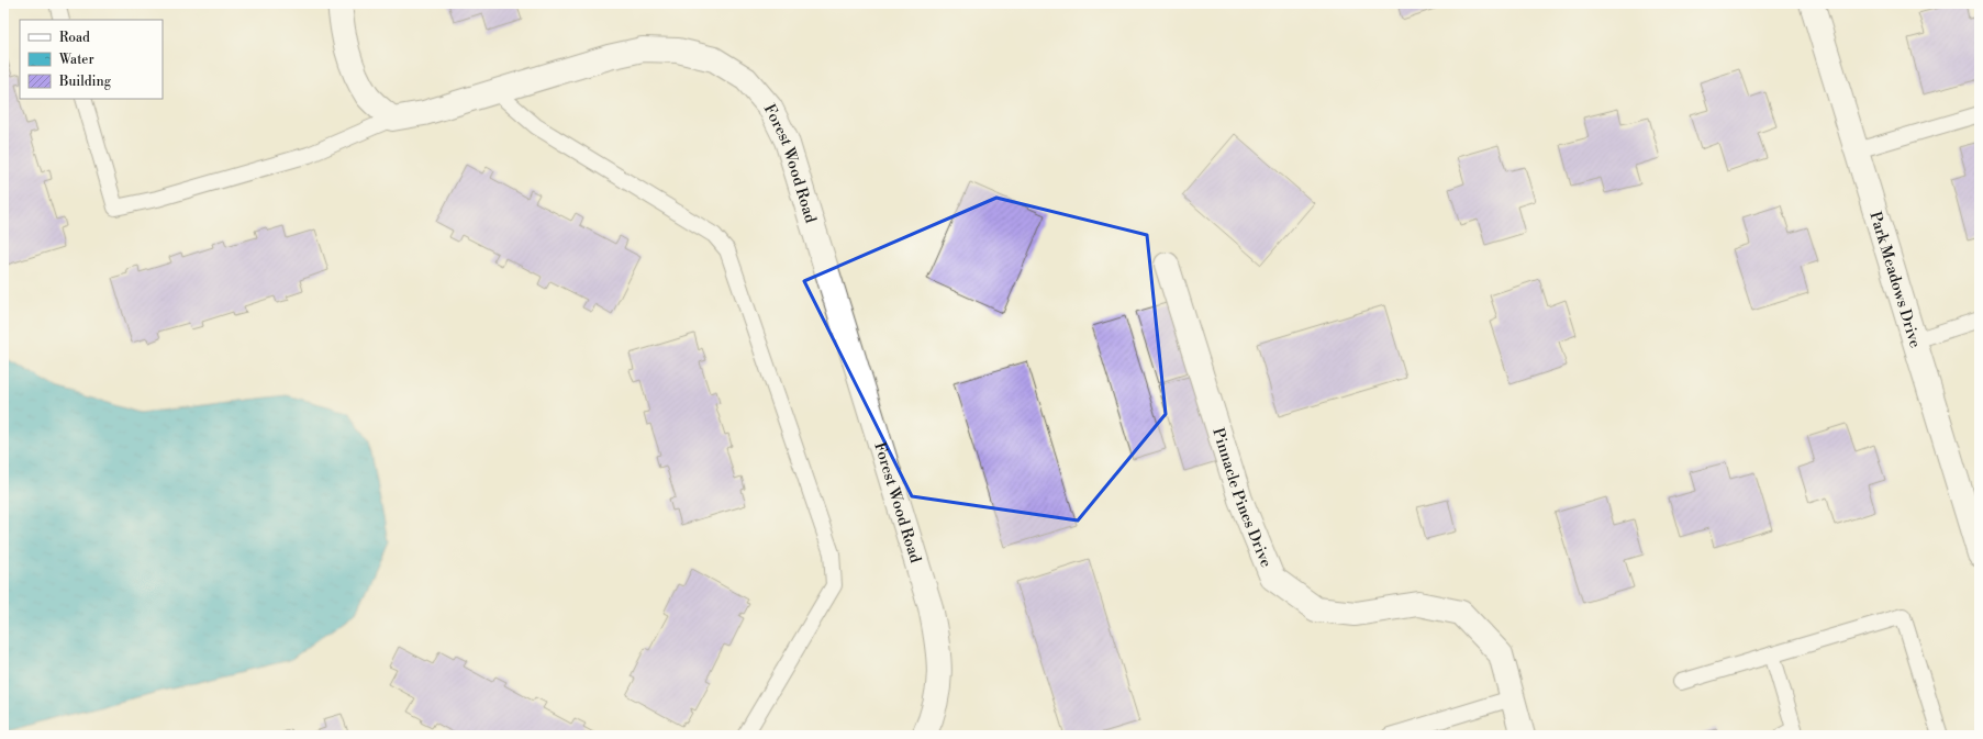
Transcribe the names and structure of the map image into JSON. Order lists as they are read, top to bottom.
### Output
{
  "streets": {
    "street": ["Forest Wood Road", "Park Meadows Drive", "Pinnacle Pines Drive"]
  },
  "legend": ["Road", "Water", "Building"]
}
